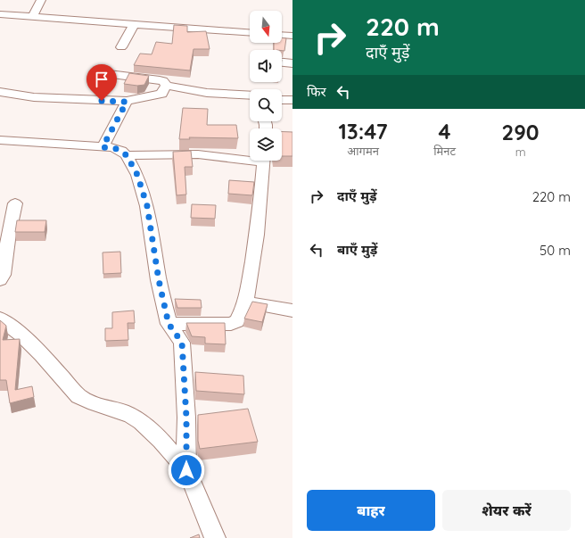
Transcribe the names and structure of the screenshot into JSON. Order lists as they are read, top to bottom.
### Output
{
  "north": "bottom",
  "page": {
    "turn": ["220 m", "दाएँ मुड़ें"],
    "then": "फिर",
    "eta": [
      "13:47",
      "आगमन",
      "4",
      "मिनट",
      "290",
      "m"
    ],
    "list": [
      {
        "name": "दाएँ मुड़ें",
        "value": "220 m"
      },
      {
        "name": "बाएँ मुड़ें",
        "value": "50 m"
      }
    ],
    "buttons": ["बाहर", "शेयर करें"]
  }
}
